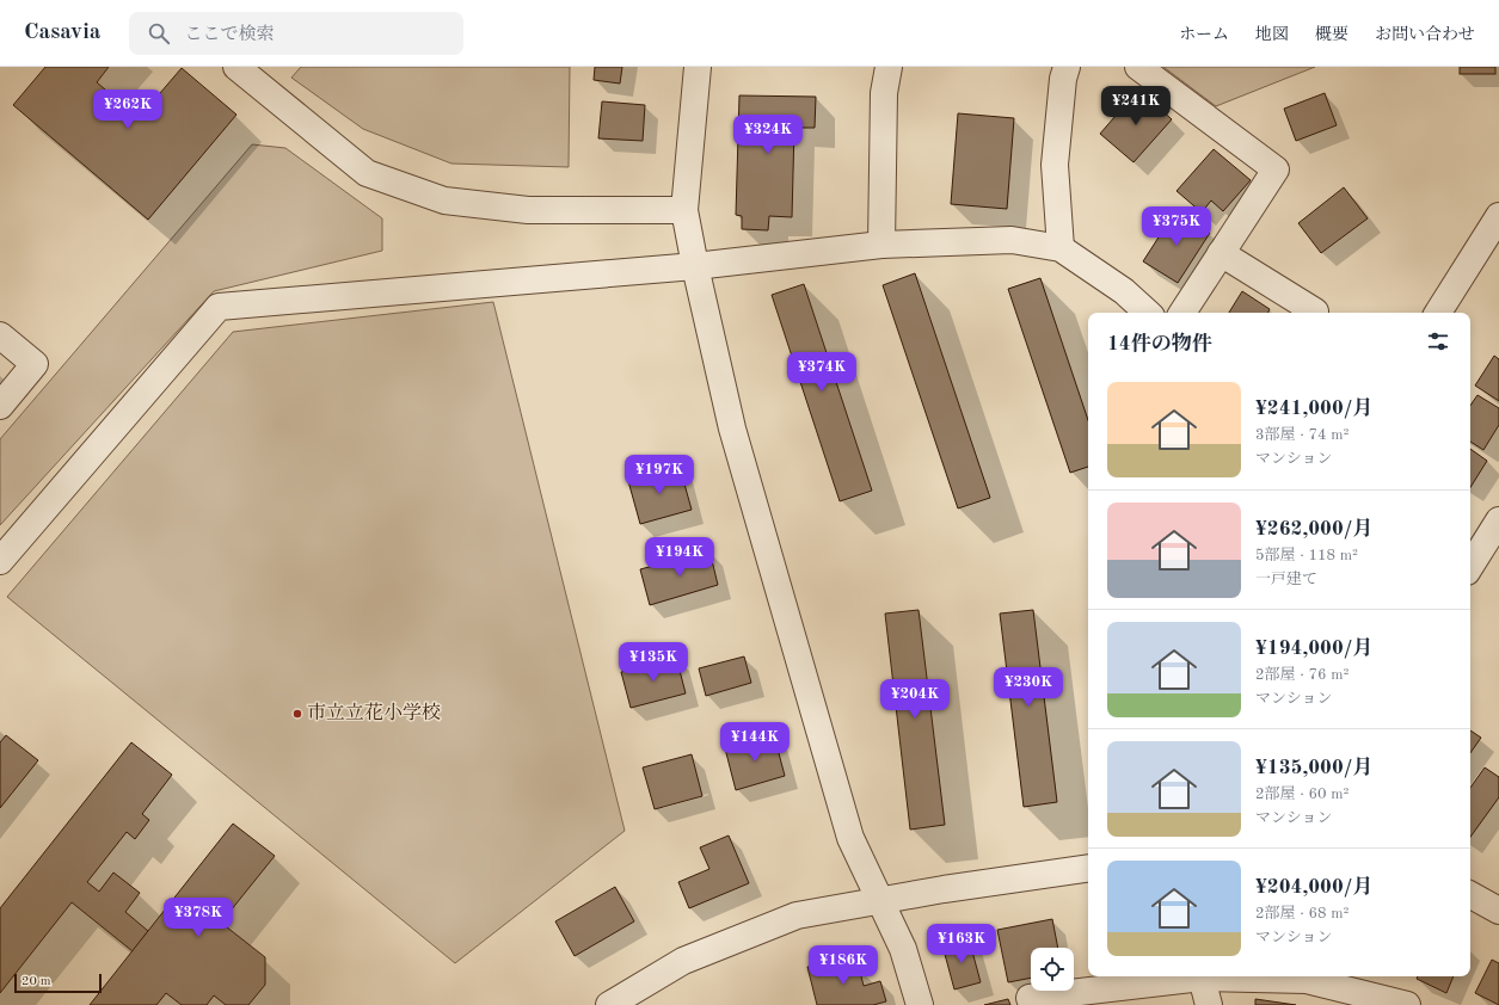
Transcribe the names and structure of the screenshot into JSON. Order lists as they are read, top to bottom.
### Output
{
  "places": ["市立立花小学校"],
  "scale_bar": "20 m",
  "page": {
    "header": "Casavia",
    "search": "ここで検索",
    "nav": [
      "ホーム",
      "地図",
      "概要",
      "お問い合わせ"
    ],
    "price": [
      "¥241K",
      "¥262K",
      "¥324K",
      "¥375K",
      "¥374K",
      "¥197K",
      "¥194K",
      "¥135K",
      "¥230K",
      "¥204K",
      "¥144K",
      "¥378K",
      "¥163K",
      "¥186K"
    ],
    "heading": "14件の物件",
    "list": [
      {
        "name": "¥241,000/月",
        "note": "3部屋 · 74 m² · マンション"
      },
      {
        "name": "¥262,000/月",
        "note": "5部屋 · 118 m² · 一戸建て"
      },
      {
        "name": "¥194,000/月",
        "note": "2部屋 · 76 m² · マンション"
      },
      {
        "name": "¥135,000/月",
        "note": "2部屋 · 60 m² · マンション"
      },
      {
        "name": "¥204,000/月",
        "note": "2部屋 · 68 m² · マンション"
      }
    ],
    "scale": "20 m"
  }
}
